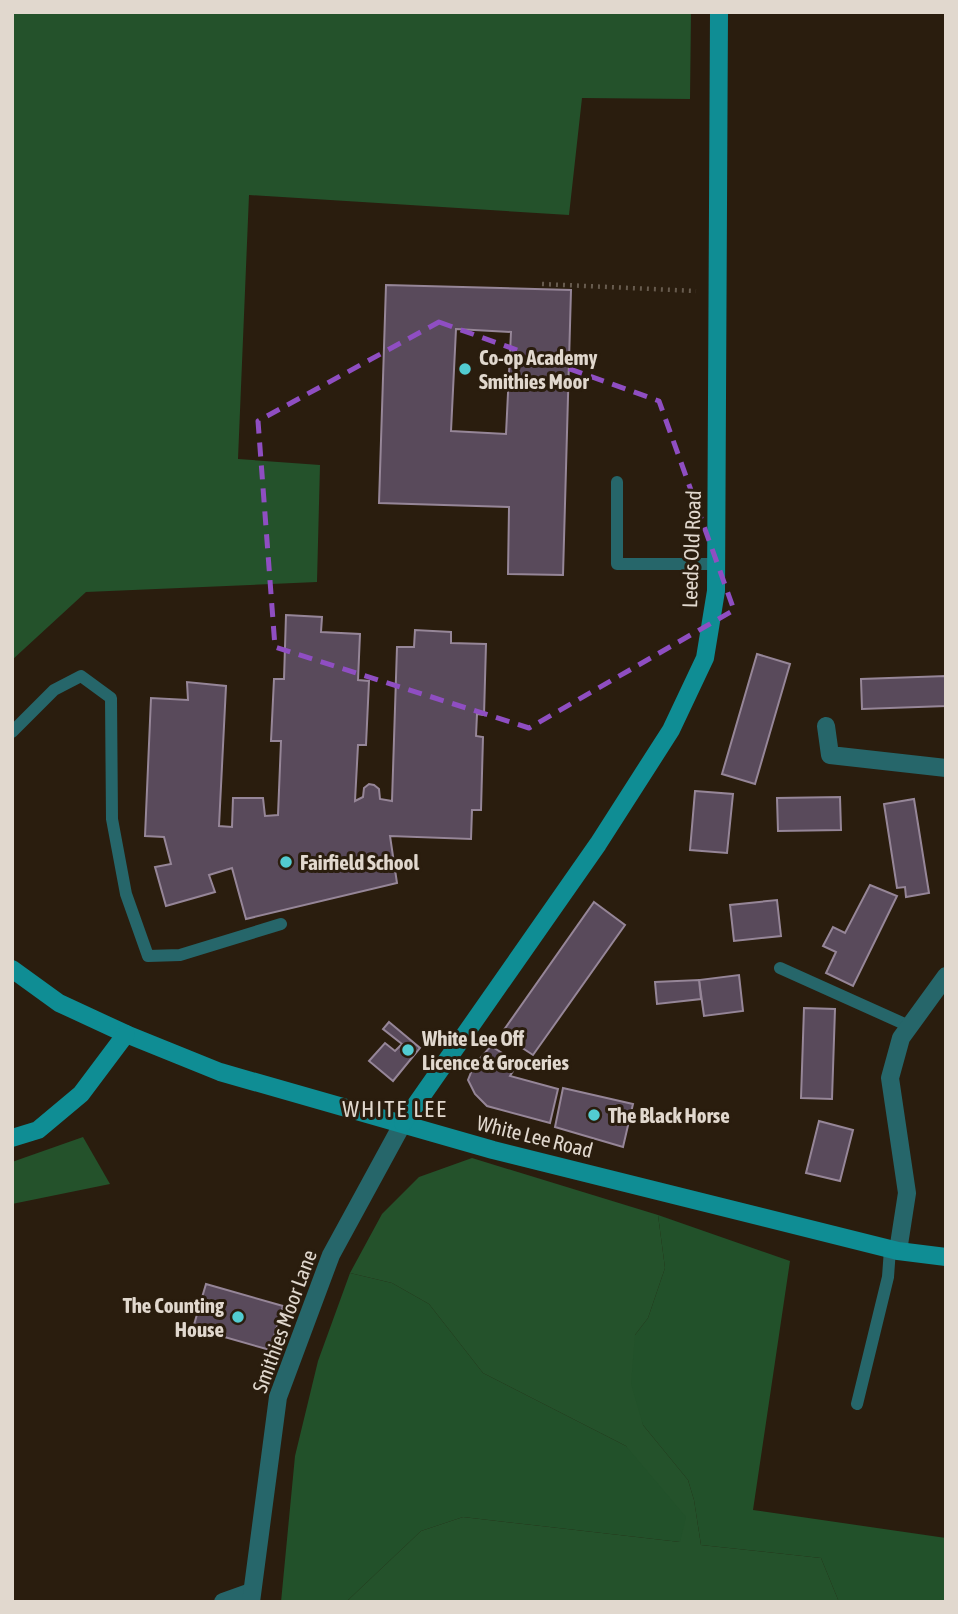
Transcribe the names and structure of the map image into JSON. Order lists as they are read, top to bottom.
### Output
{
  "streets": {
    "street": ["Leeds Old Road", "White Lee Road", "Smithies Moor Lane"]
  },
  "crossings": [
    ["Leeds Old Road", "White Lee Road"],
    ["Leeds Old Road", "Smithies Moor Lane"],
    ["White Lee Road", "Smithies Moor Lane"]
  ],
  "districts": ["WHITE LEE"],
  "places": [
    "Co-op Academy Smithies Moor",
    "Fairfield School",
    "White Lee Off Licence & Groceries",
    "The Black Horse",
    "The Counting House"
  ]
}
